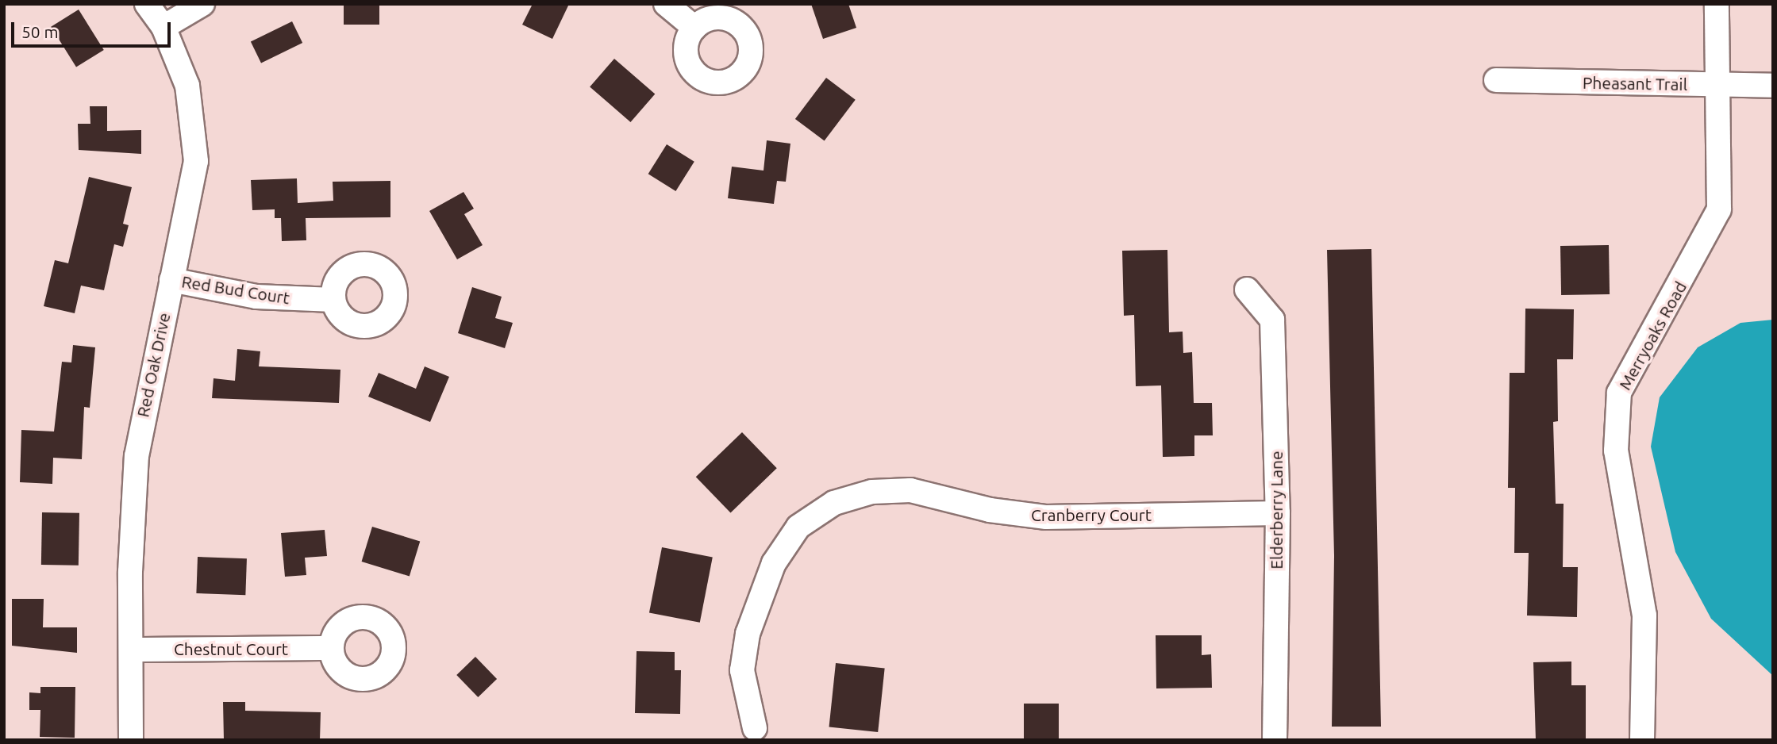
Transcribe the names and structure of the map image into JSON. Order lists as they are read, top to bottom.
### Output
{
  "streets": {
    "street": [
      "Pheasant Trail",
      "Red Bud Court",
      "Merryoaks Road",
      "Red Oak Drive",
      "Elderberry Lane",
      "Cranberry Court",
      "Chestnut Court"
    ]
  },
  "crossings": [
    ["Pheasant Trail", "Merryoaks Road"],
    ["Red Bud Court", "Red Oak Drive"],
    ["Red Oak Drive", "Chestnut Court"],
    ["Elderberry Lane", "Cranberry Court"]
  ],
  "scale_bar": "50 m"
}
